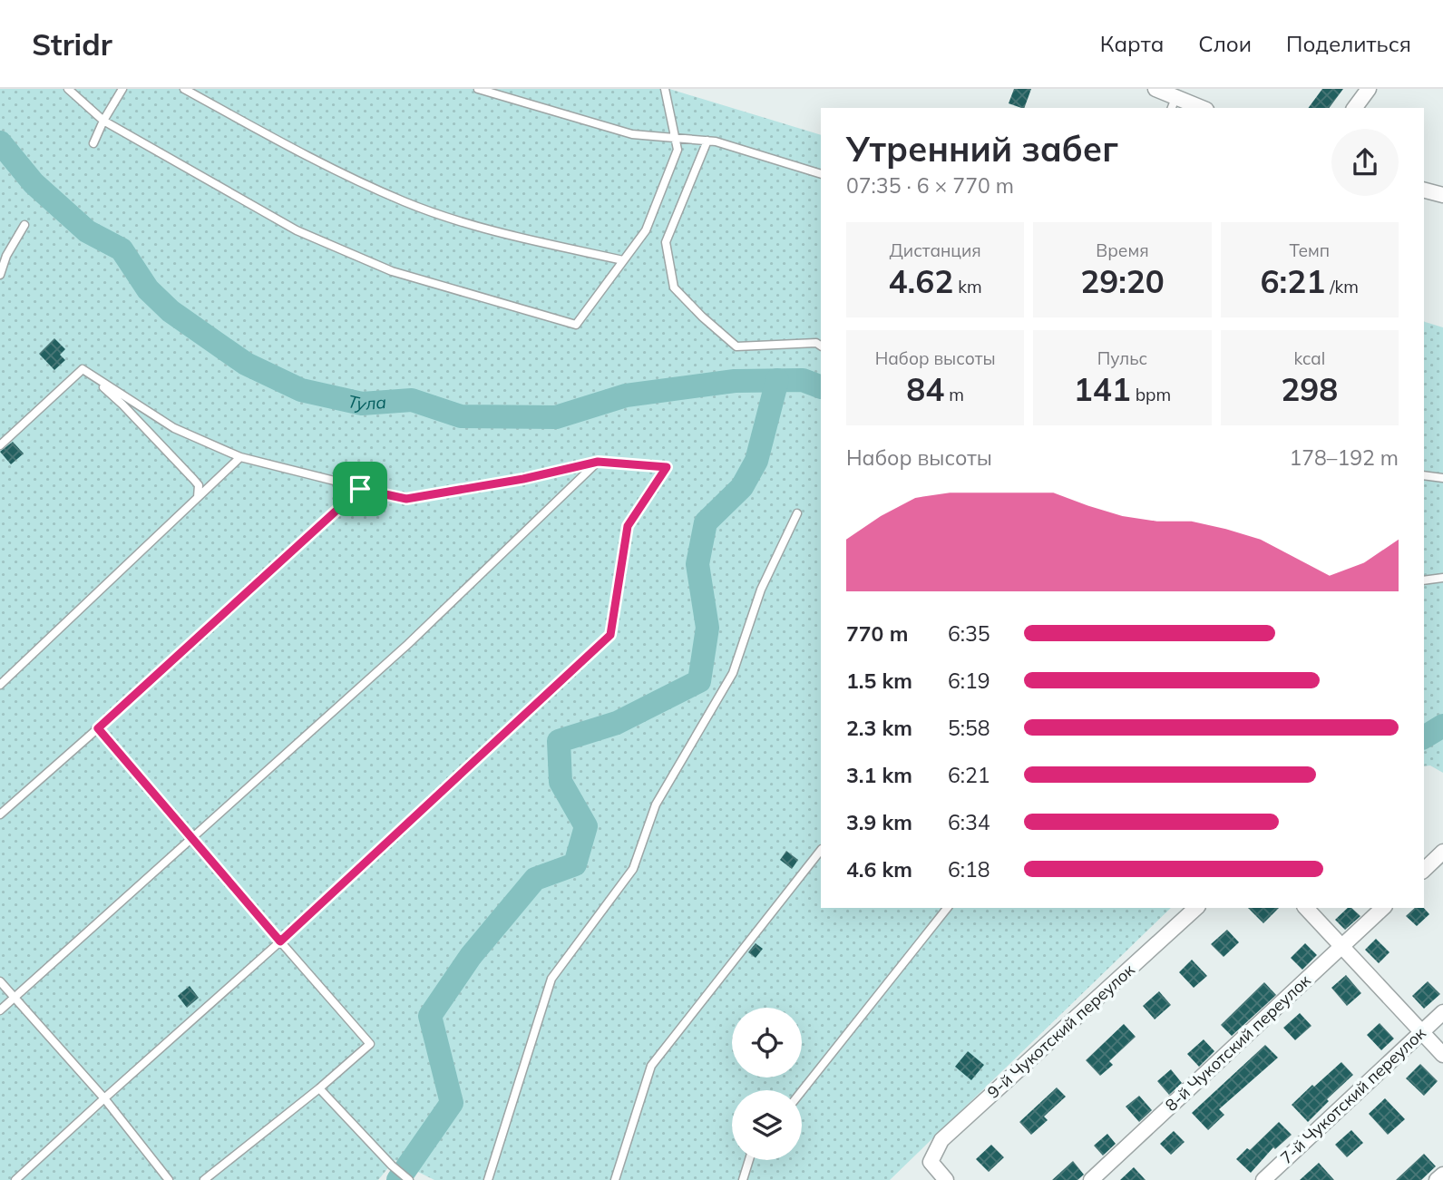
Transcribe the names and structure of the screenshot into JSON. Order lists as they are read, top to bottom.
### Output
{
  "streets": {
    "street": ["9-й Чукотский переулок", "8-й Чукотский переулок", "7-й Чукотский переулок"]
  },
  "water": ["Тула"],
  "page": {
    "header": "Stridr",
    "nav": ["Карта", "Слои", "Поделиться"],
    "heading": ["Утренний забег", "07:35 · 6 × 770 m"],
    "stats": [
      ["Дистанция", "4.62 km"],
      ["Время", "29:20"],
      ["Темп", "6:21 /km"],
      ["Набор высоты", "84 m"],
      ["Пульс", "141 bpm"],
      ["kcal", "298"]
    ],
    "chart": ["Набор высоты", "178–192 m"],
    "list": [
      {
        "name": "770 m",
        "note": "6:35"
      },
      {
        "name": "1.5 km",
        "note": "6:19"
      },
      {
        "name": "2.3 km",
        "note": "5:58"
      },
      {
        "name": "3.1 km",
        "note": "6:21"
      },
      {
        "name": "3.9 km",
        "note": "6:34"
      },
      {
        "name": "4.6 km",
        "note": "6:18"
      }
    ]
  }
}
